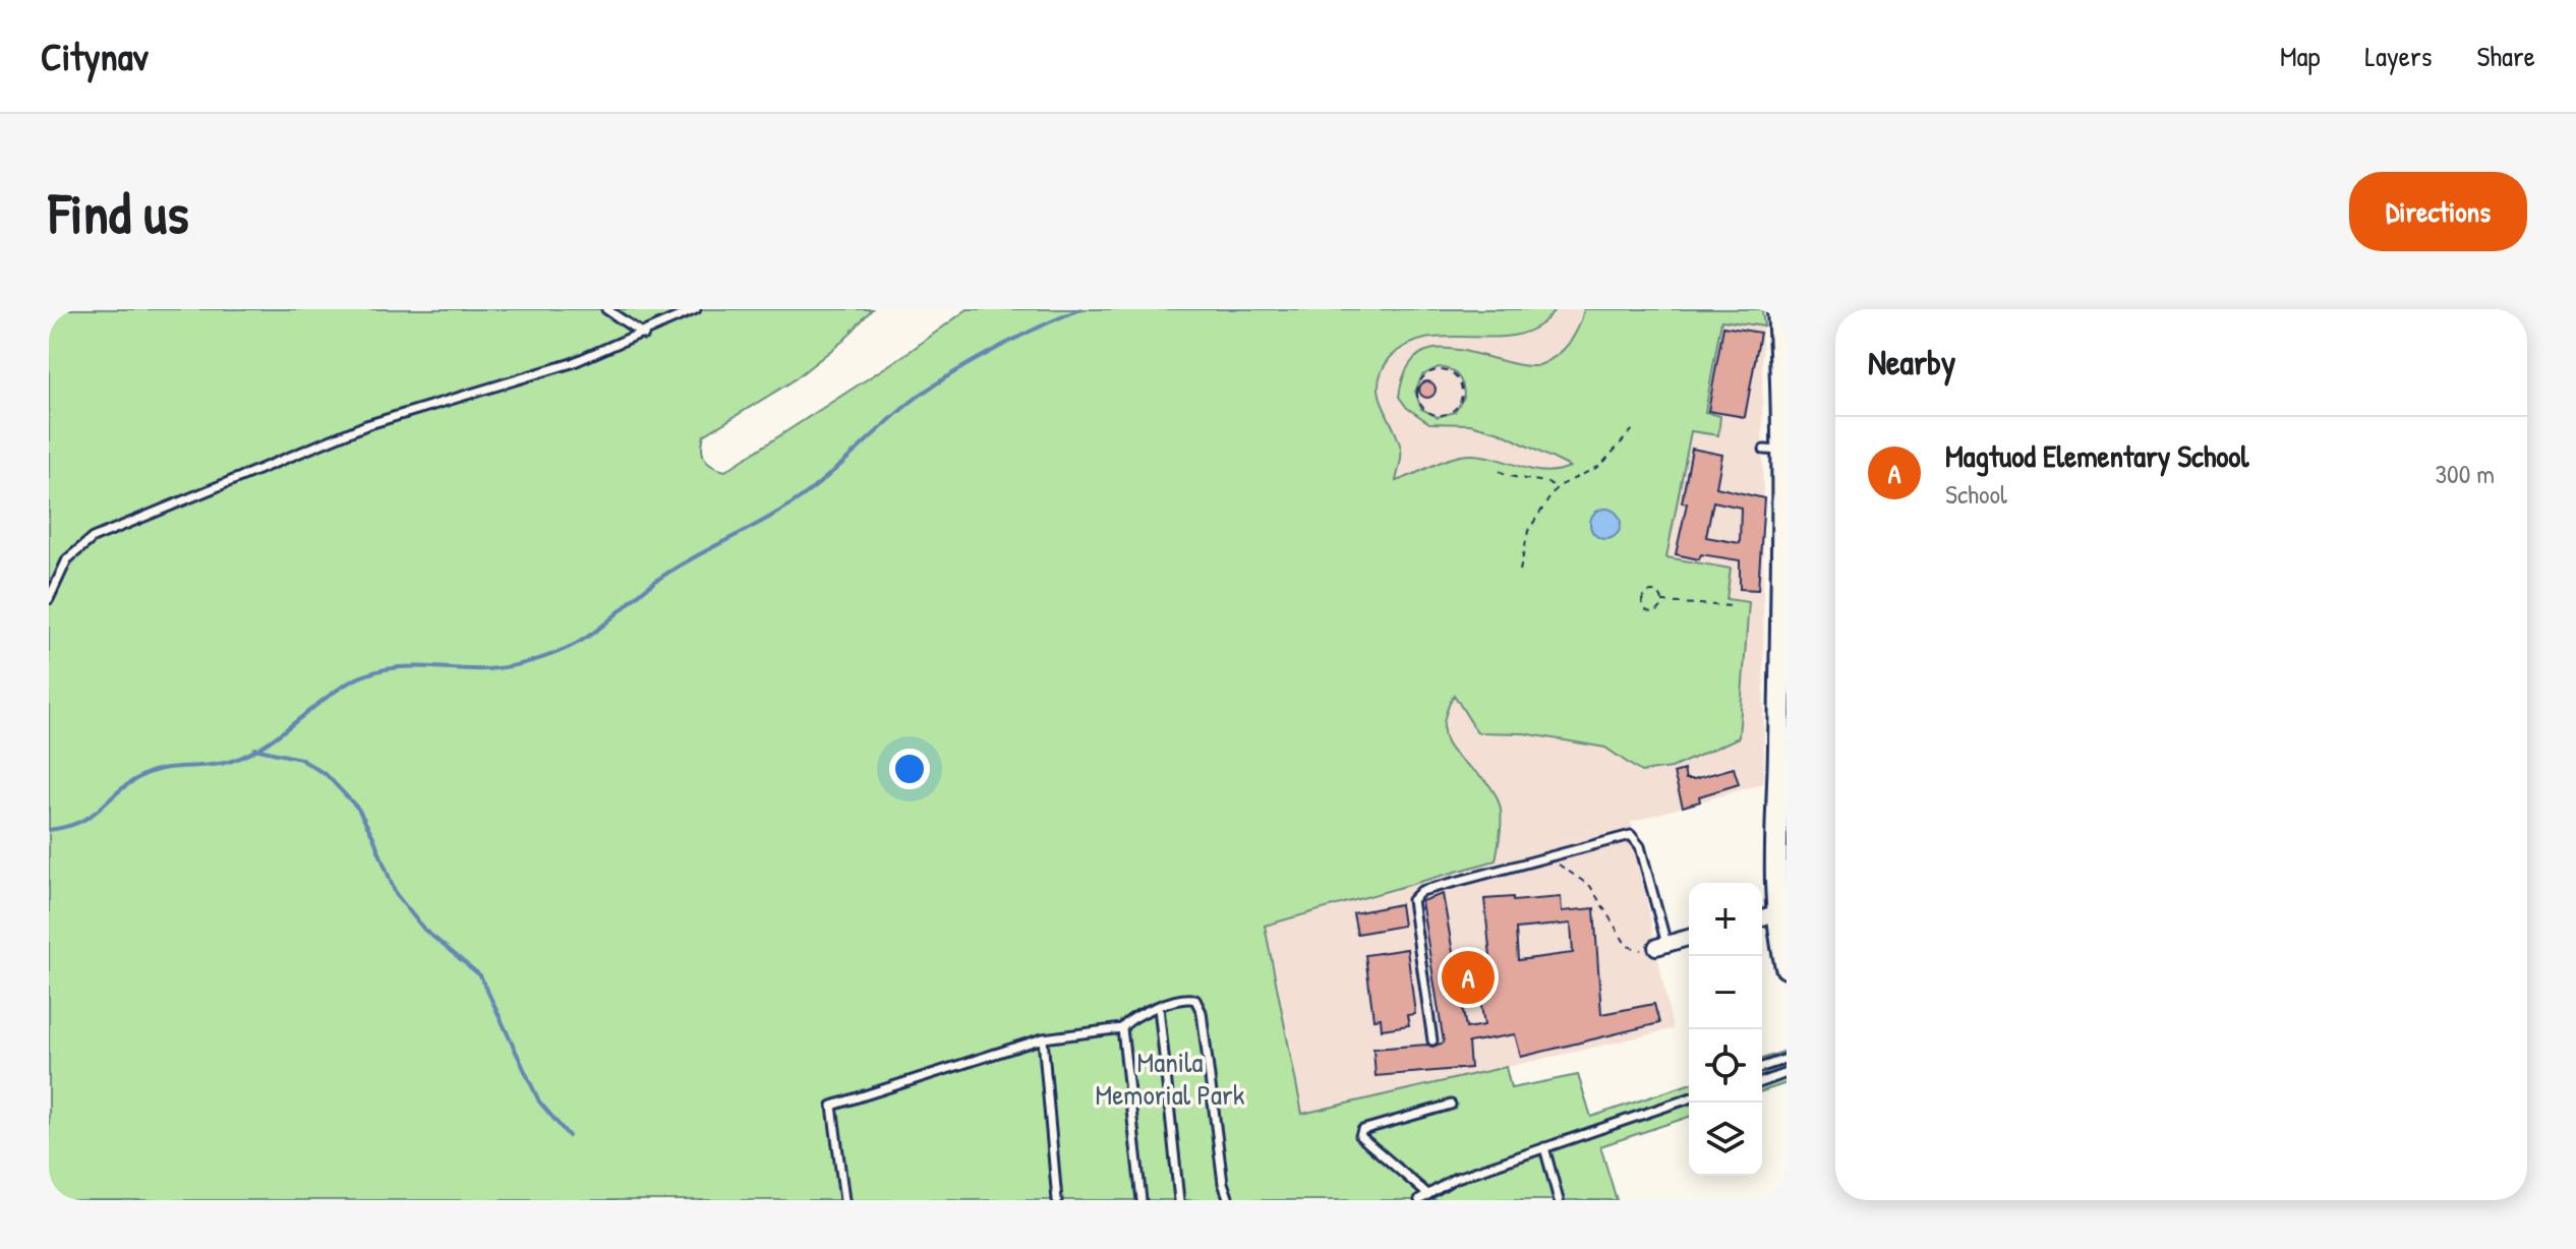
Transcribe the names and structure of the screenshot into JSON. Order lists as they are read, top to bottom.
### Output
{
  "parks": ["Manila Memorial Park"],
  "page": {
    "header": "Citynav",
    "nav": ["Map", "Layers", "Share"],
    "buttons": "Directions",
    "title": "Find us",
    "heading": "Nearby",
    "list": [
      {
        "mark": "A",
        "name": "Magtuod Elementary School",
        "note": "School",
        "value": "300 m"
      }
    ],
    "map_buttons": ["+", "−"],
    "pins": "A"
  }
}
